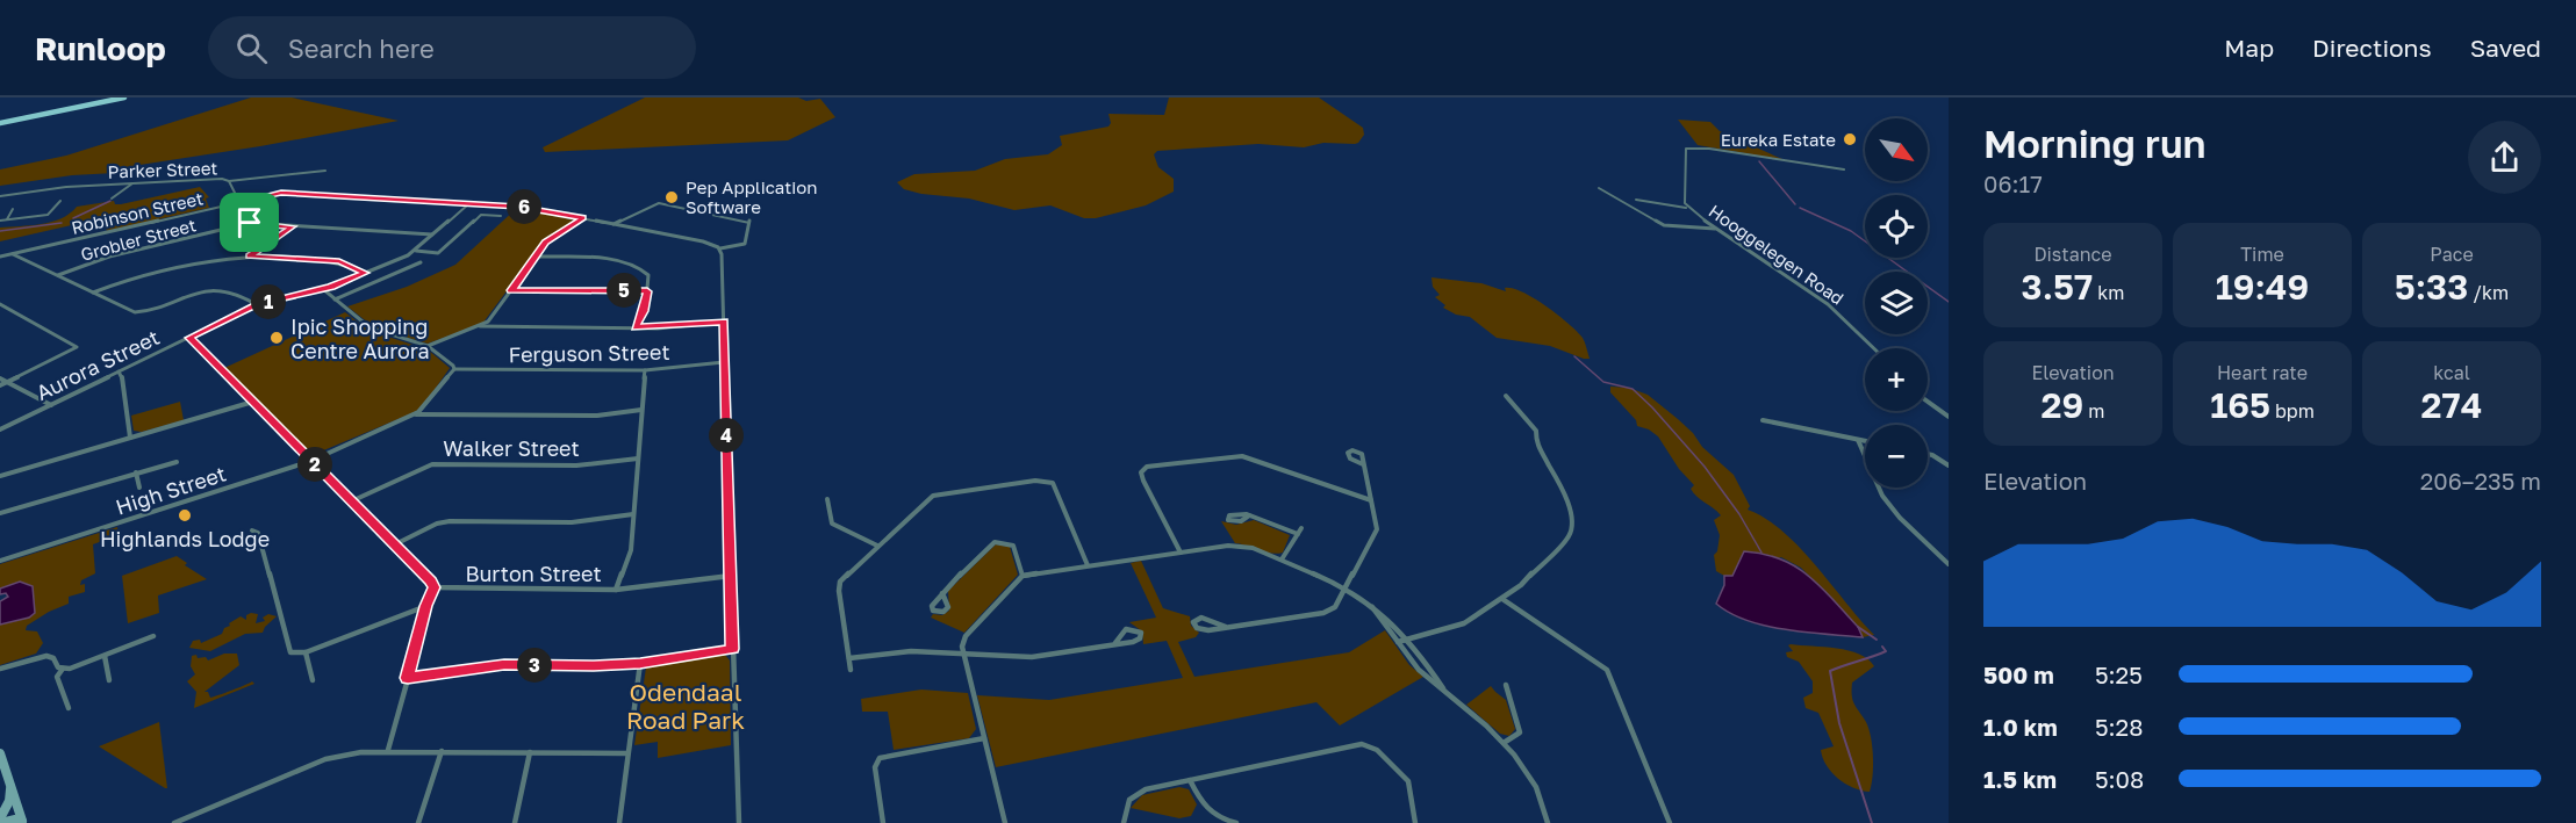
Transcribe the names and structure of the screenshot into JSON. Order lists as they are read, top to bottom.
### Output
{
  "streets": {
    "street": [
      "Parker Street",
      "Robinson Street",
      "Grobler Street",
      "Hooggelegen Road",
      "Ferguson Street",
      "Aurora Street",
      "Walker Street",
      "High Street",
      "Burton Street"
    ]
  },
  "crossings": [
    ["Robinson Street", "Aurora Street"],
    ["Grobler Street", "Aurora Street"],
    ["Aurora Street", "Burton Street"],
    ["Walker Street", "Burton Street"],
    ["High Street", "Burton Street"]
  ],
  "parks": ["Odendaal Road Park"],
  "places": [
    "Eureka Estate",
    "Pep Application Software",
    "Ipic Shopping Centre Aurora",
    "Highlands Lodge"
  ],
  "north": "bottom right",
  "page": {
    "header": "Runloop",
    "search": "Search here",
    "nav": ["Map", "Directions", "Saved"],
    "heading": ["Morning run", "06:17"],
    "map_buttons": ["+", "−"],
    "pins": [
      "6",
      "5",
      "1",
      "4",
      "2",
      "3"
    ],
    "stats": [
      ["Distance", "3.57 km"],
      ["Time", "19:49"],
      ["Pace", "5:33 /km"],
      ["Elevation", "29 m"],
      ["Heart rate", "165 bpm"],
      ["kcal", "274"]
    ],
    "chart": ["Elevation", "206–235 m"],
    "list": [
      {
        "name": "500 m",
        "note": "5:25"
      },
      {
        "name": "1.0 km",
        "note": "5:28"
      },
      {
        "name": "1.5 km",
        "note": "5:08"
      }
    ]
  }
}
